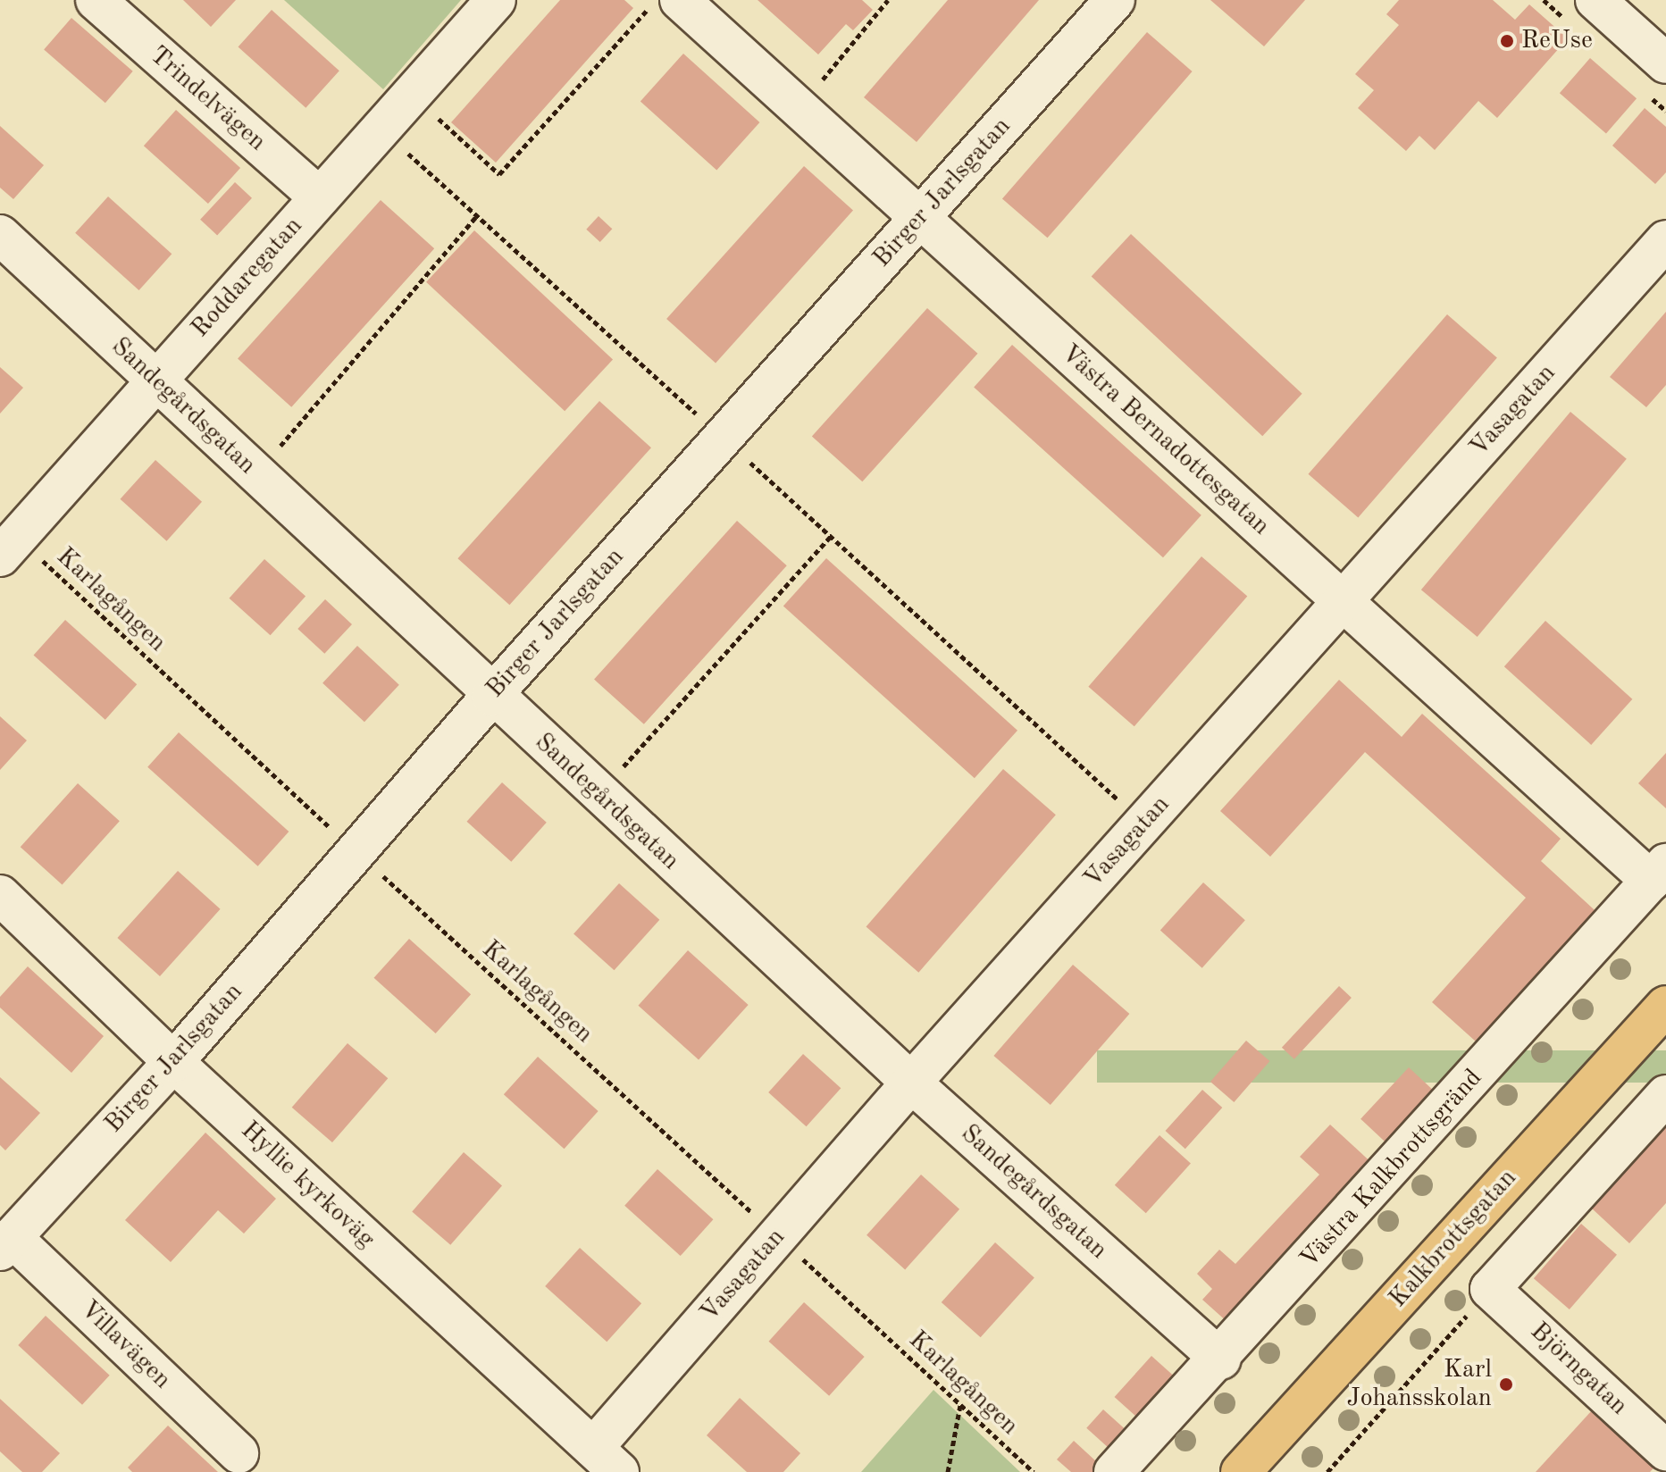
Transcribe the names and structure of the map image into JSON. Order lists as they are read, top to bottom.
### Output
{
  "streets": {
    "main road": ["Kalkbrottsgatan"],
    "street": [
      "Trindelvägen",
      "Birger Jarlsgatan",
      "Roddaregatan",
      "Sandegårdsgatan",
      "Vasagatan",
      "Västra Bernadottesgatan",
      "Västra Kalkbrottsgränd",
      "Hyllie kyrkoväg",
      "Villavägen",
      "Björngatan"
    ],
    "path": ["Karlagången"]
  },
  "crossings": [
    ["Trindelvägen", "Roddaregatan"],
    ["Birger Jarlsgatan", "Sandegårdsgatan"],
    ["Birger Jarlsgatan", "Västra Bernadottesgatan"],
    ["Birger Jarlsgatan", "Karlagången"],
    ["Birger Jarlsgatan", "Hyllie kyrkoväg"],
    ["Birger Jarlsgatan", "Villavägen"],
    ["Roddaregatan", "Sandegårdsgatan"],
    ["Roddaregatan", "Karlagången"],
    ["Sandegårdsgatan", "Vasagatan"],
    ["Sandegårdsgatan", "Västra Kalkbrottsgränd"],
    ["Vasagatan", "Västra Bernadottesgatan"],
    ["Vasagatan", "Karlagången"],
    ["Vasagatan", "Hyllie kyrkoväg"],
    ["Västra Bernadottesgatan", "Västra Kalkbrottsgränd"]
  ],
  "places": ["ReUse", "Karl Johansskolan"]
}
